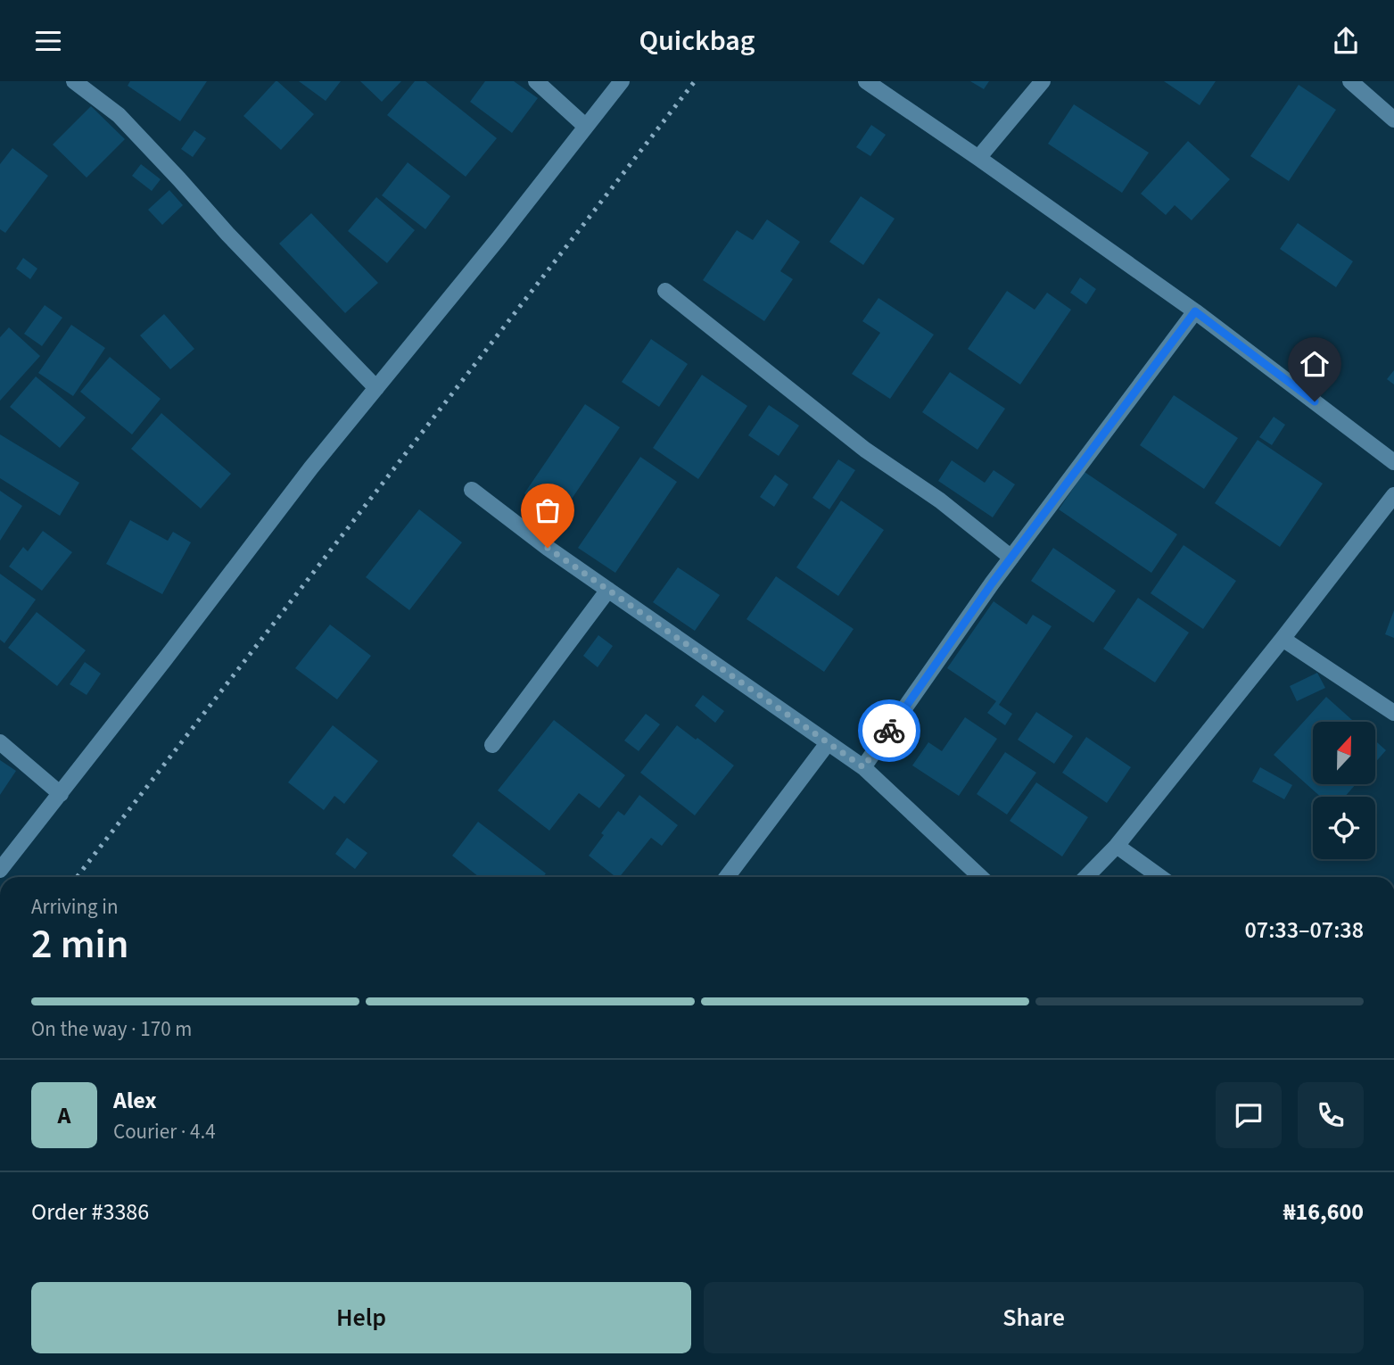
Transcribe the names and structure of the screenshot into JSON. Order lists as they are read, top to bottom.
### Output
{
  "north": "top",
  "page": {
    "header": "Quickbag",
    "heading": ["2 min", "Arriving in", "07:33–07:38"],
    "panel": [
      "Alex",
      "Courier · 4.4",
      "Order #3386",
      "₦16,600"
    ],
    "bar": "On the way · 170 m",
    "round": "A",
    "buttons": ["Help", "Share"]
  }
}
